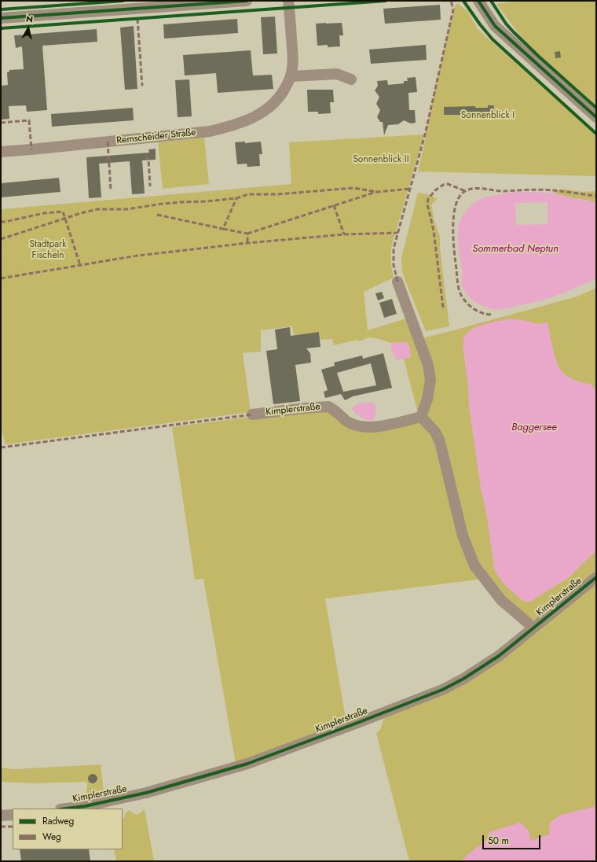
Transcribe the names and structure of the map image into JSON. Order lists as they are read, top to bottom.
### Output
{
  "streets": {
    "street": ["Remscheider Straße", "Kimplerstraße"]
  },
  "water": ["Sommerbad Neptun", "Baggersee"],
  "parks": ["Sonnenblick I", "Sonnenblick II", "Stadtpark Fischeln"],
  "legend": ["Radweg", "Weg"],
  "scale_bar": "50 m",
  "north": "top"
}
